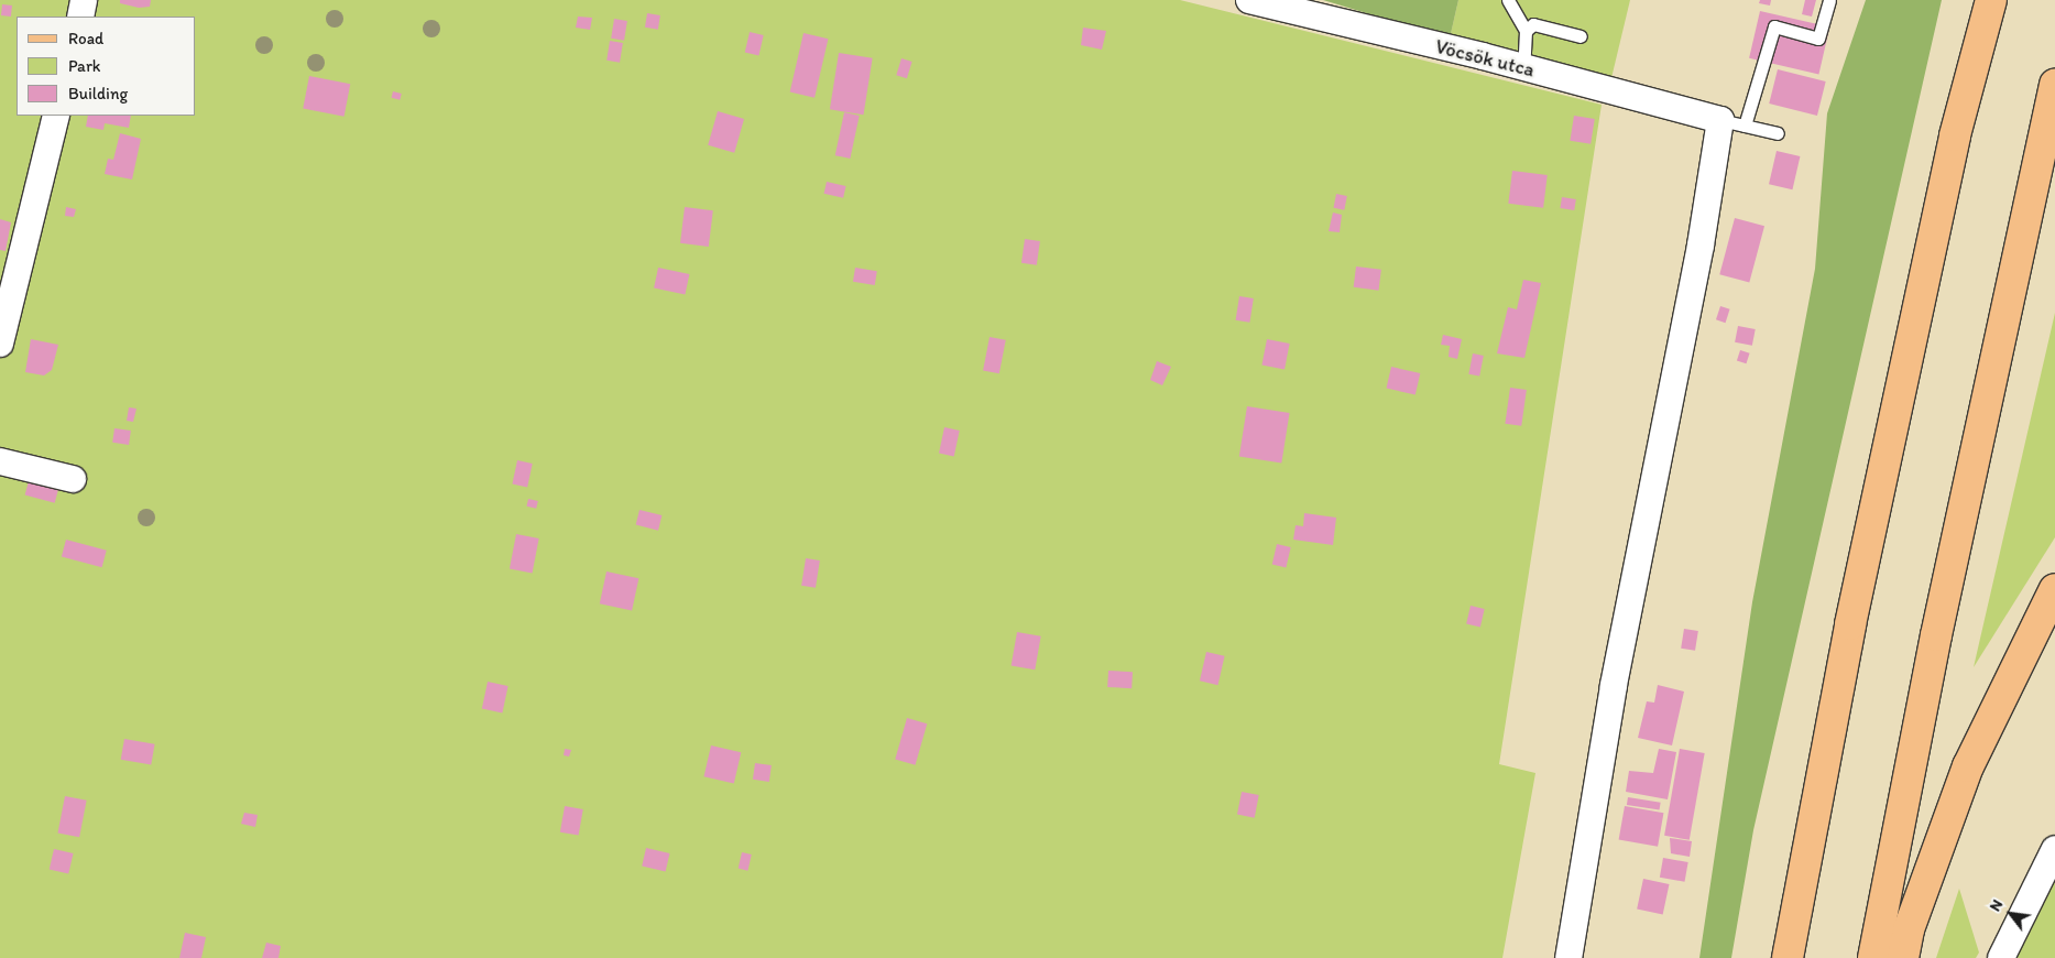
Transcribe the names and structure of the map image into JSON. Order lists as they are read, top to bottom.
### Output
{
  "streets": {
    "street": ["Vöcsök utca"]
  },
  "legend": ["Road", "Park", "Building"],
  "north": "top left"
}
